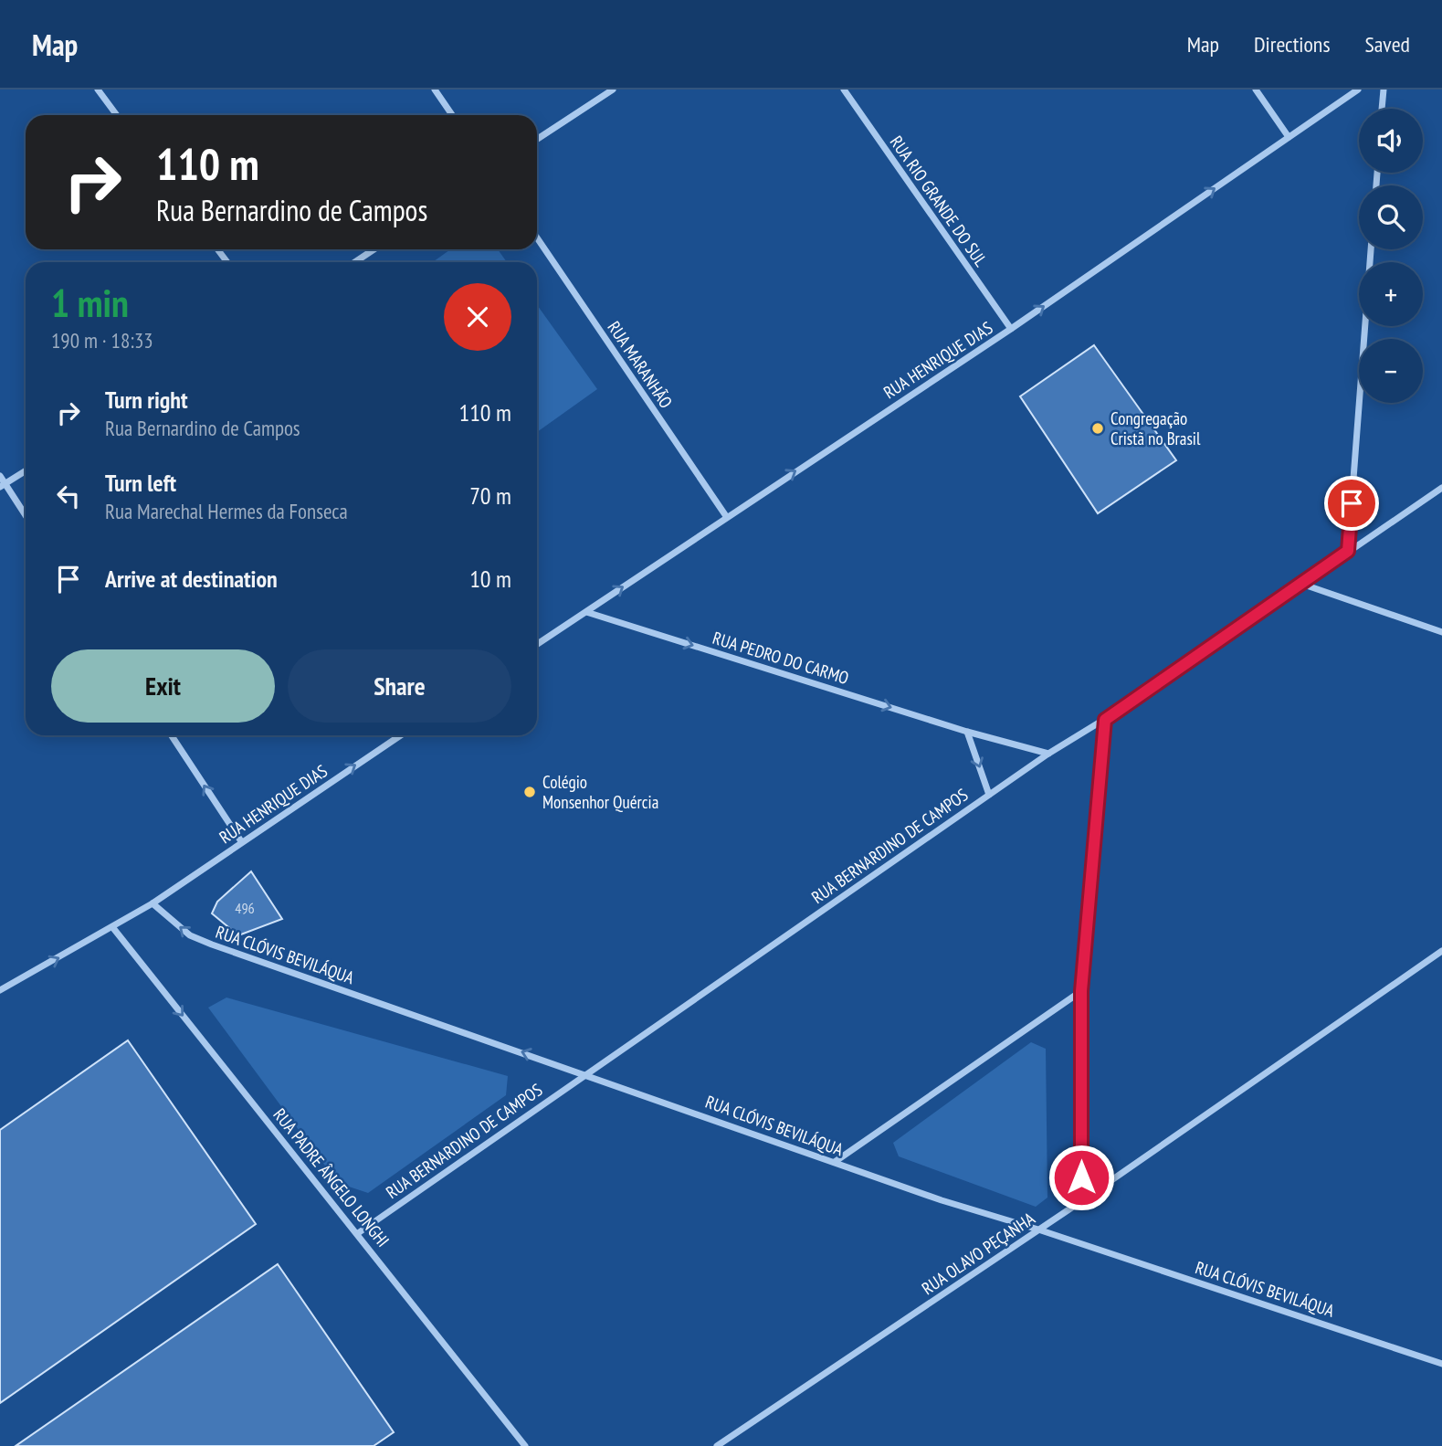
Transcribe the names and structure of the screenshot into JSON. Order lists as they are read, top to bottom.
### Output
{
  "streets": {
    "street": [
      "RUA RIO GRANDE DO SUL",
      "RUA HENRIQUE DIAS",
      "RUA MARANHÃO",
      "RUA PEDRO DO CARMO",
      "RUA BERNARDINO DE CAMPOS",
      "RUA CLÓVIS BEVILÁQUA",
      "RUA PADRE ÂNGELO LONGHI",
      "RUA OLAVO PEÇANHA"
    ]
  },
  "crossings": [
    ["RUA RIO GRANDE DO SUL", "RUA HENRIQUE DIAS"],
    ["RUA HENRIQUE DIAS", "RUA MARANHÃO"],
    ["RUA HENRIQUE DIAS", "RUA PEDRO DO CARMO"],
    ["RUA HENRIQUE DIAS", "RUA CLÓVIS BEVILÁQUA"],
    ["RUA PEDRO DO CARMO", "RUA BERNARDINO DE CAMPOS"],
    ["RUA BERNARDINO DE CAMPOS", "RUA CLÓVIS BEVILÁQUA"],
    ["RUA BERNARDINO DE CAMPOS", "RUA PADRE ÂNGELO LONGHI"],
    ["RUA CLÓVIS BEVILÁQUA", "RUA OLAVO PEÇANHA"]
  ],
  "one_way": ["RUA HENRIQUE DIAS", "RUA PEDRO DO CARMO", "RUA PADRE ÂNGELO LONGHI"],
  "places": ["Congregação Cristã no Brasil", "Colégio Monsenhor Quércia"],
  "house_numbers": ["496"],
  "page": {
    "header": "Map",
    "nav": ["Map", "Directions", "Saved"],
    "map_buttons": ["+", "−"],
    "turn": ["110 m", "Rua Bernardino de Campos"],
    "heading": ["1 min", "190 m · 18:33"],
    "list": [
      {
        "name": "Turn right",
        "note": "Rua Bernardino de Campos",
        "value": "110 m"
      },
      {
        "name": "Turn left",
        "note": "Rua Marechal Hermes da Fonseca",
        "value": "70 m"
      },
      {
        "name": "Arrive at destination",
        "value": "10 m"
      }
    ],
    "buttons": ["Exit", "Share"]
  }
}
